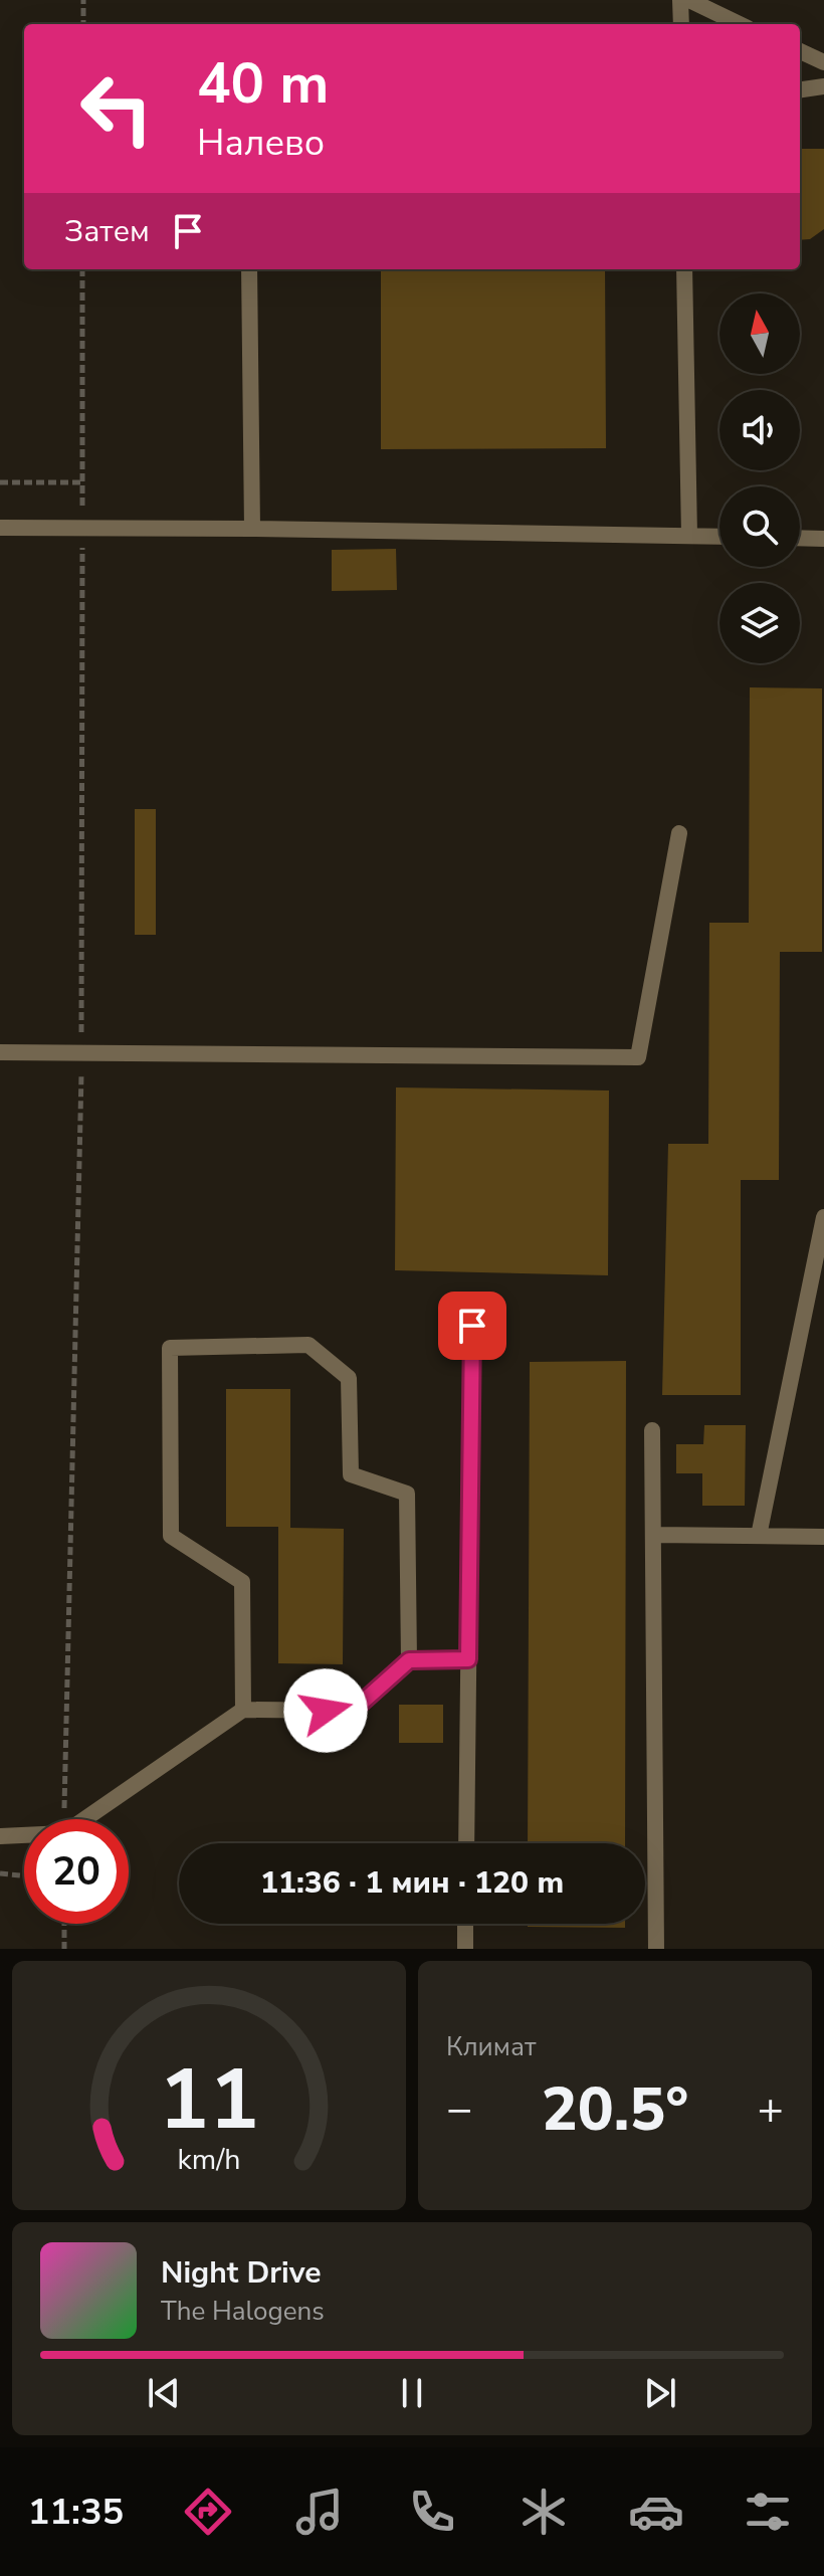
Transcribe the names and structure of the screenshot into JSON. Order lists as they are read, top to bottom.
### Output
{
  "north": "top",
  "page": {
    "turn": ["40 m", "Налево"],
    "then": "Затем",
    "limit": "20",
    "trip": "11:36 · 1 мин · 120 m",
    "tile": "Климат",
    "heat": ["−", "20.5°", "+"],
    "song": ["Night Drive", "The Halogens"],
    "tabs": "11:35",
    "gauge": ["11", "km/h"]
  }
}
